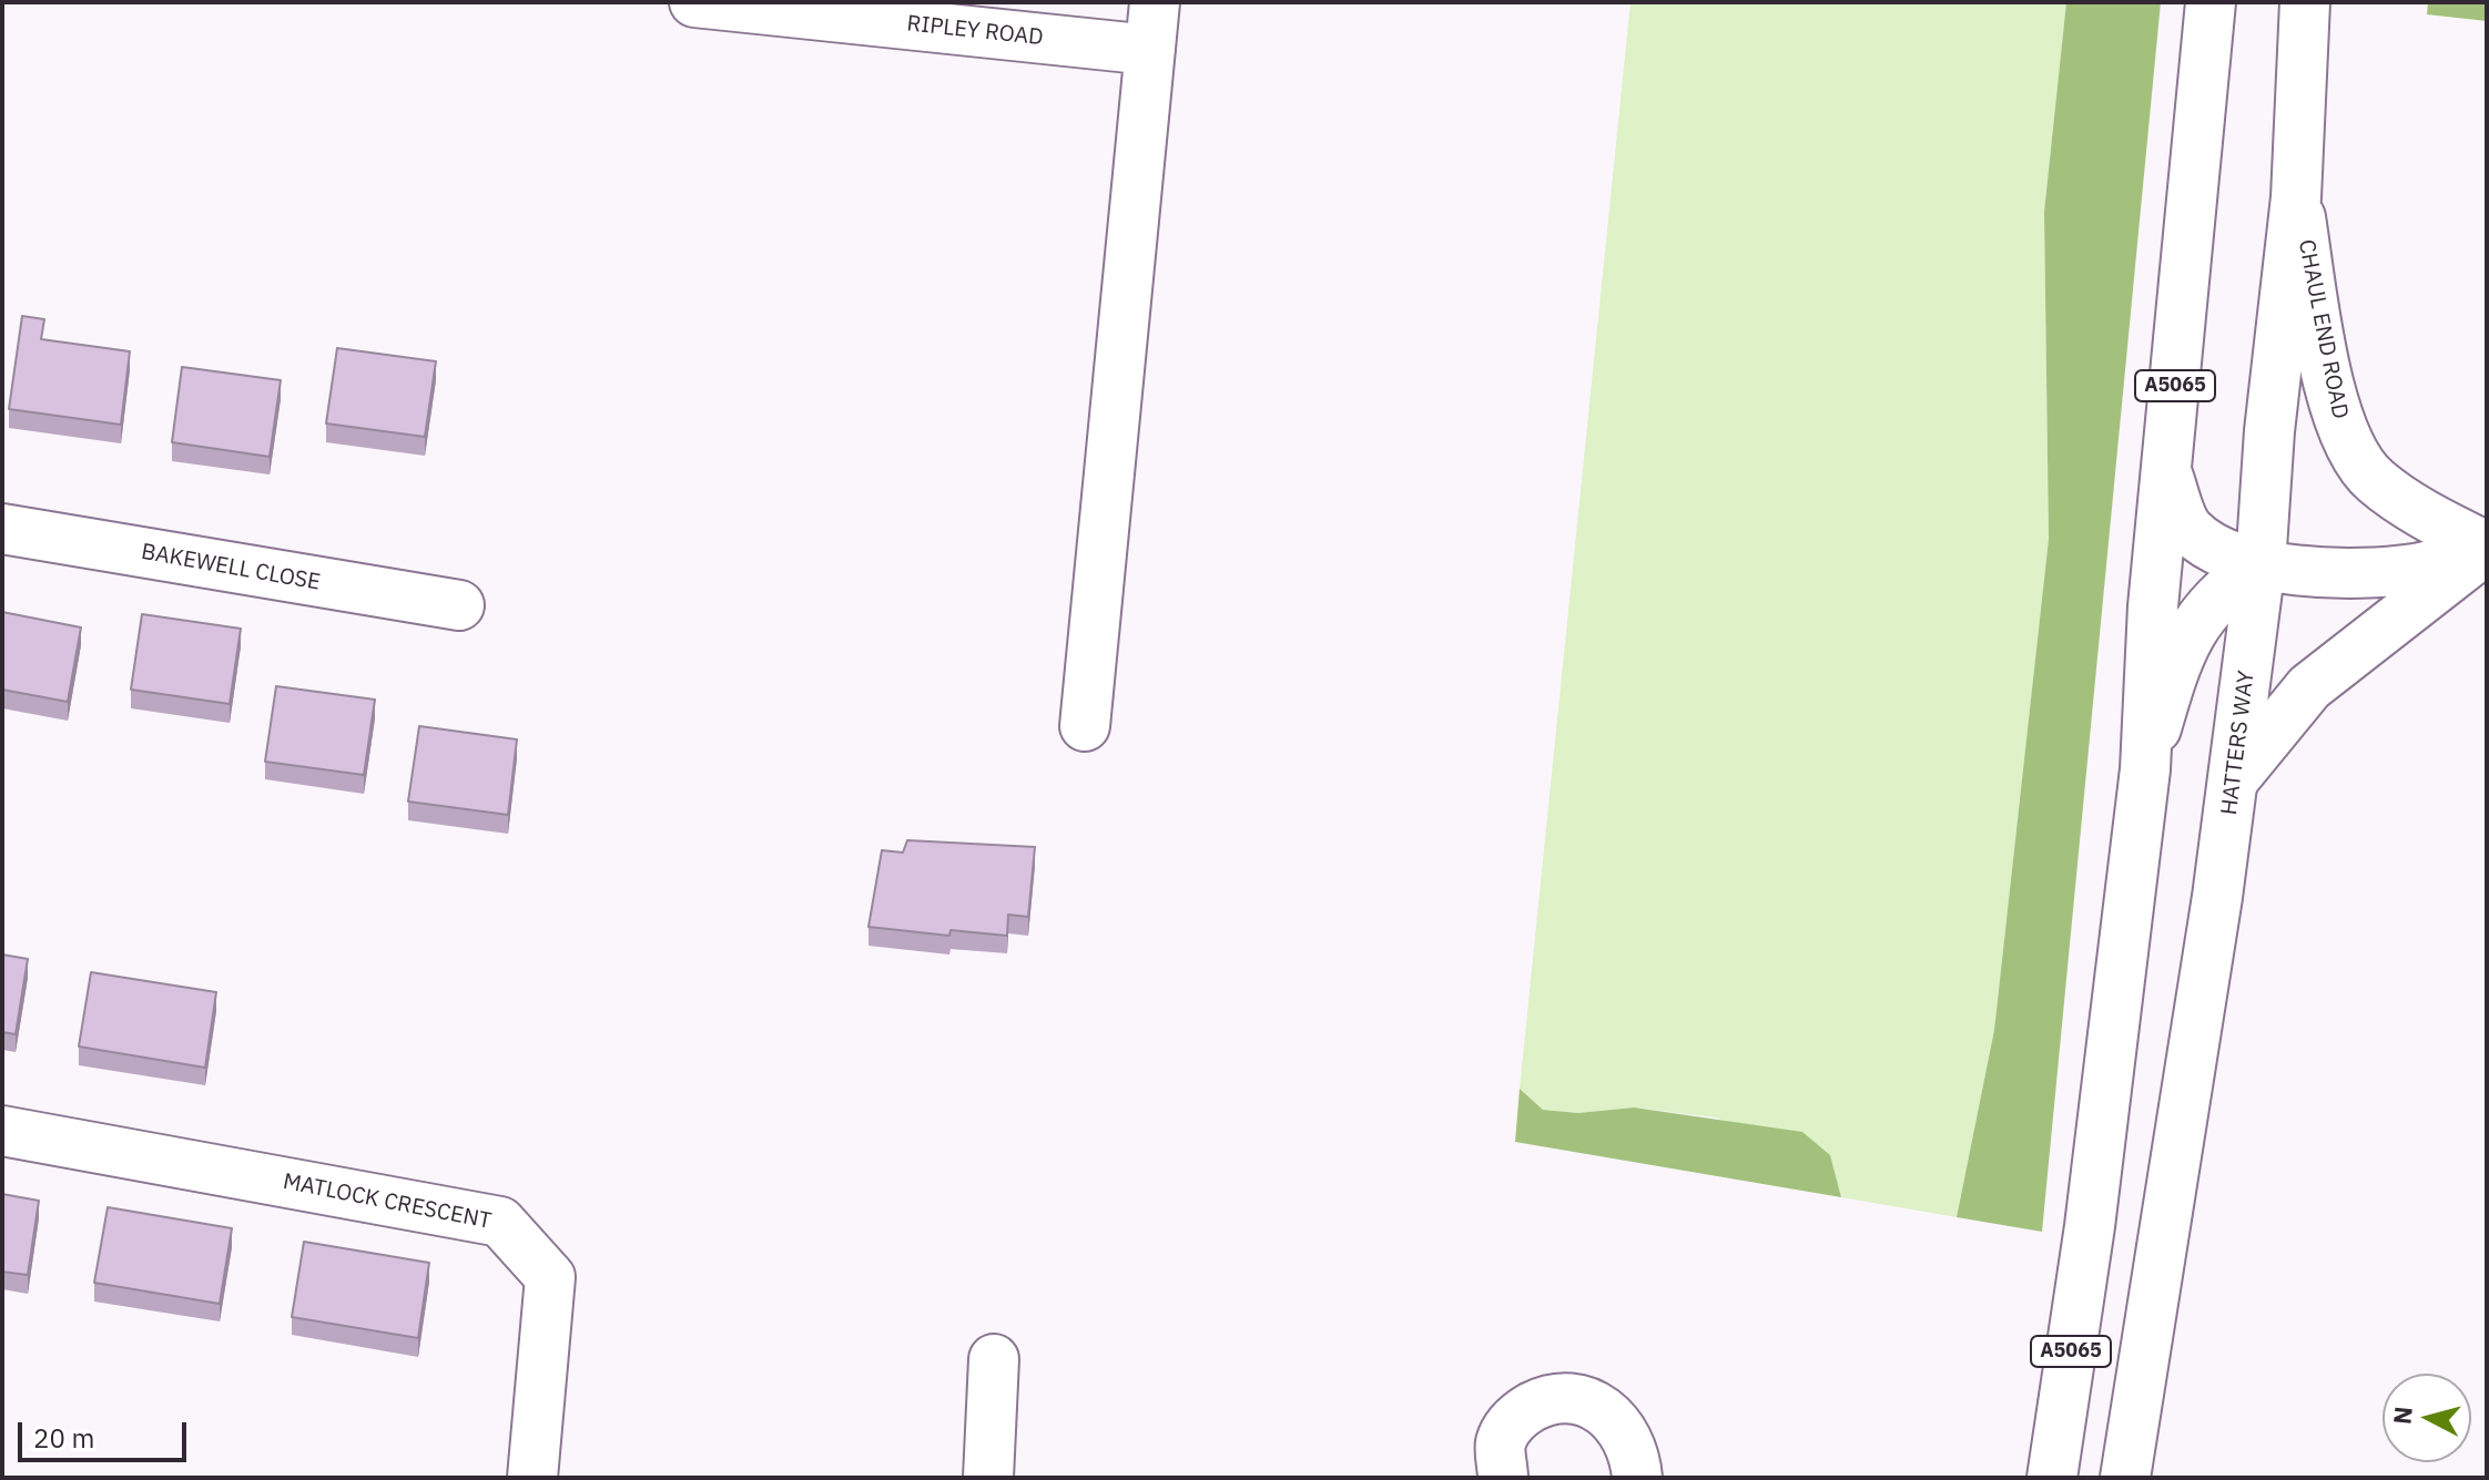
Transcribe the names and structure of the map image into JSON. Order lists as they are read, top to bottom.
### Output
{
  "streets": {
    "street": [
      "RIPLEY ROAD",
      "CHAUL END ROAD",
      "A5065",
      "BAKEWELL CLOSE",
      "HATTERS WAY",
      "MATLOCK CRESCENT"
    ]
  },
  "crossings": [
    ["CHAUL END ROAD", "HATTERS WAY"]
  ],
  "scale_bar": "20 m",
  "north": "left"
}
